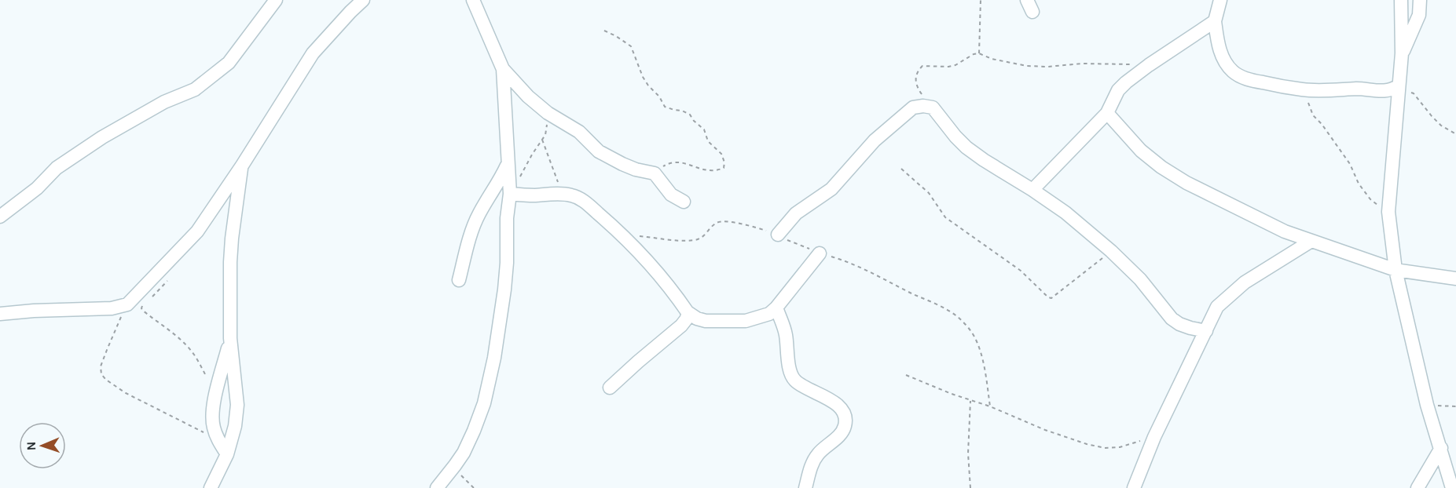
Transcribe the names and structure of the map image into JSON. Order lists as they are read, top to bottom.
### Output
{
  "north": "left"
}
